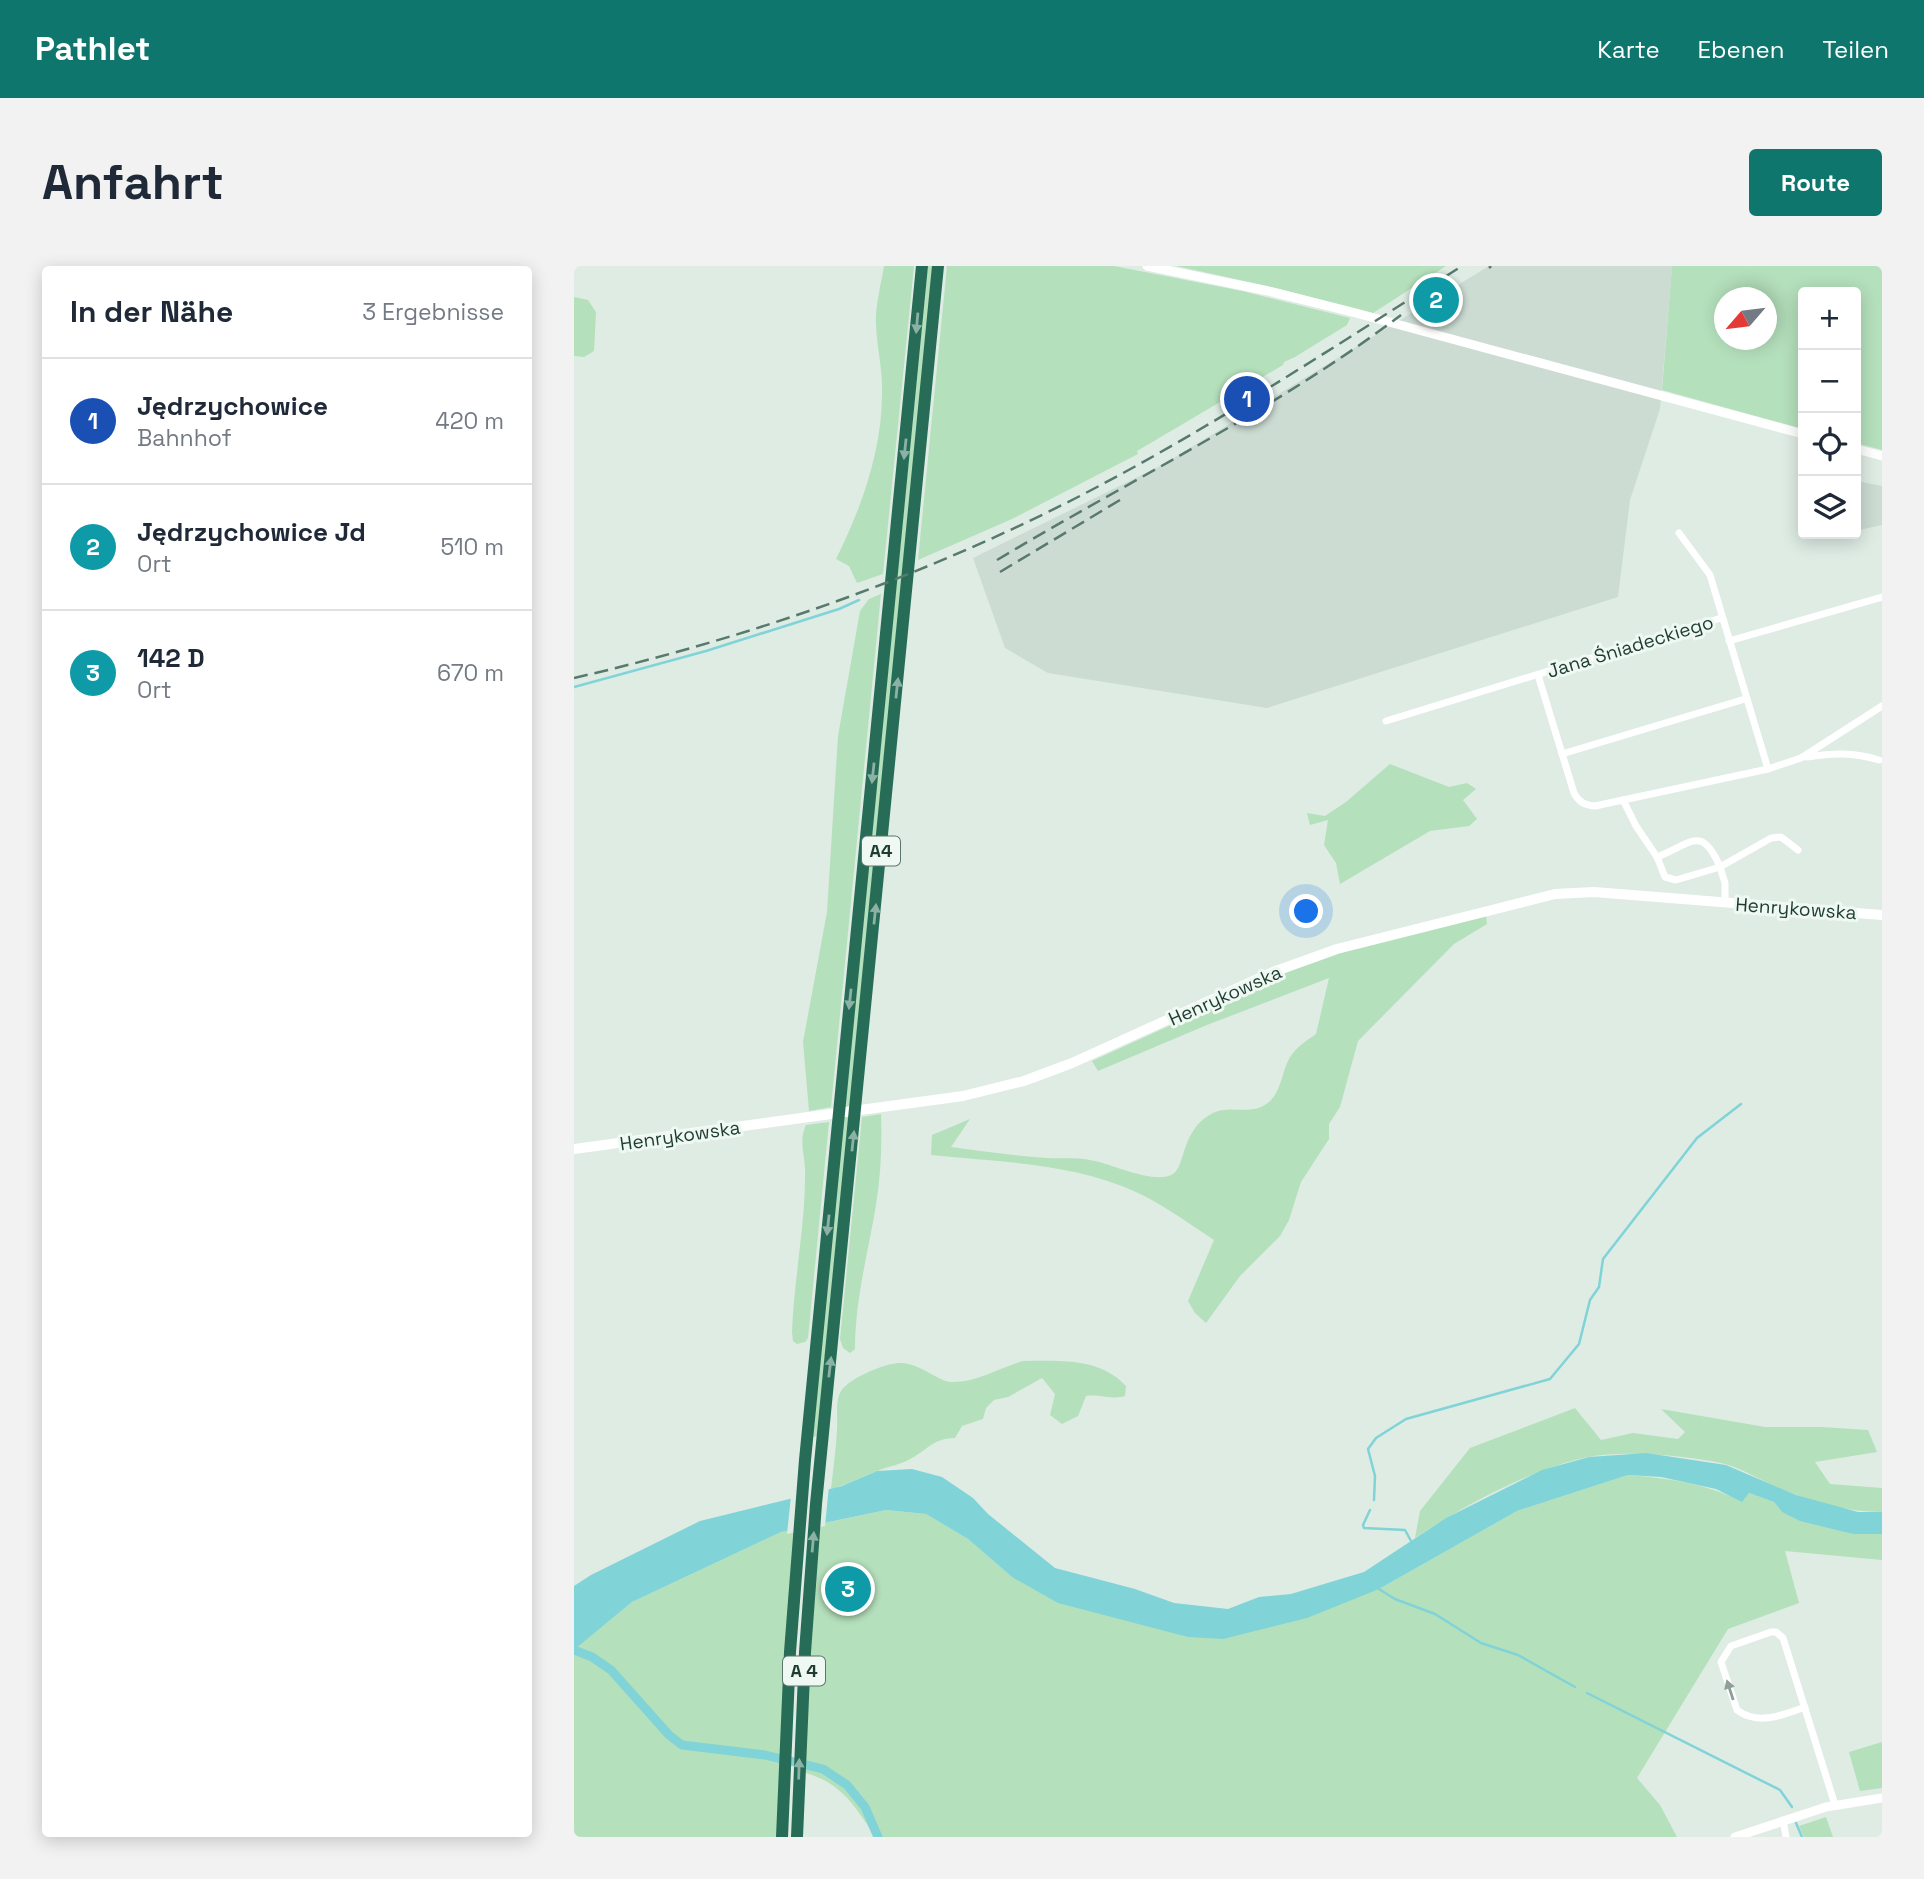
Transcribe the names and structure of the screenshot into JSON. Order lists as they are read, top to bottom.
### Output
{
  "streets": {
    "highway": ["A4", "A 4"],
    "main road": ["Henrykowska"],
    "street": ["Jana Śniadeckiego"]
  },
  "crossings": [
    ["A4", "A 4"]
  ],
  "north": "bottom left",
  "page": {
    "header": "Pathlet",
    "nav": ["Karte", "Ebenen", "Teilen"],
    "buttons": "Route",
    "title": "Anfahrt",
    "heading": ["In der Nähe", "3 Ergebnisse"],
    "pins": ["2", "1", "3"],
    "map_buttons": ["+", "−"],
    "list": [
      {
        "mark": "1",
        "name": "Jędrzychowice",
        "note": "Bahnhof",
        "value": "420 m"
      },
      {
        "mark": "2",
        "name": "Jędrzychowice Jd",
        "note": "Ort",
        "value": "510 m"
      },
      {
        "mark": "3",
        "name": "142 D",
        "note": "Ort",
        "value": "670 m"
      }
    ]
  }
}
